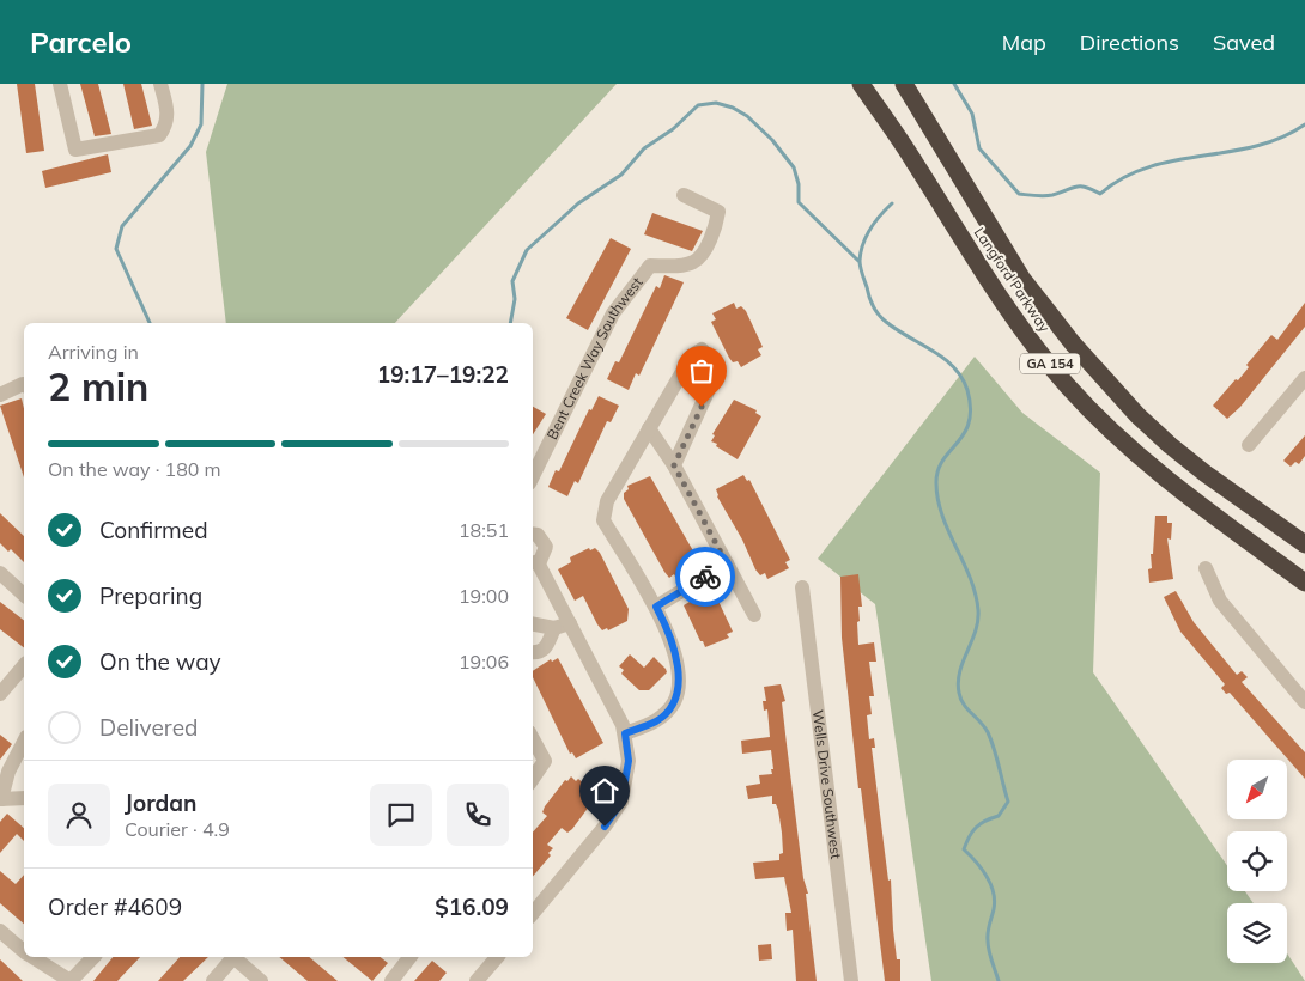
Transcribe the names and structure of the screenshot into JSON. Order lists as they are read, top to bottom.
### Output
{
  "streets": {
    "highway": ["Langford Parkway", "GA 154"],
    "street": ["Bent Creek Way Southwest", "Wells Drive Southwest"]
  },
  "north": "bottom left",
  "page": {
    "header": "Parcelo",
    "nav": ["Map", "Directions", "Saved"],
    "heading": ["2 min", "Arriving in", "19:17–19:22"],
    "panel": [
      "Jordan",
      "Courier · 4.9",
      "Order #4609",
      "$16.09"
    ],
    "bar": "On the way · 180 m",
    "list": [
      ["Confirmed", "18:51"],
      ["Preparing", "19:00"],
      ["On the way", "19:06"],
      "Delivered"
    ]
  }
}
